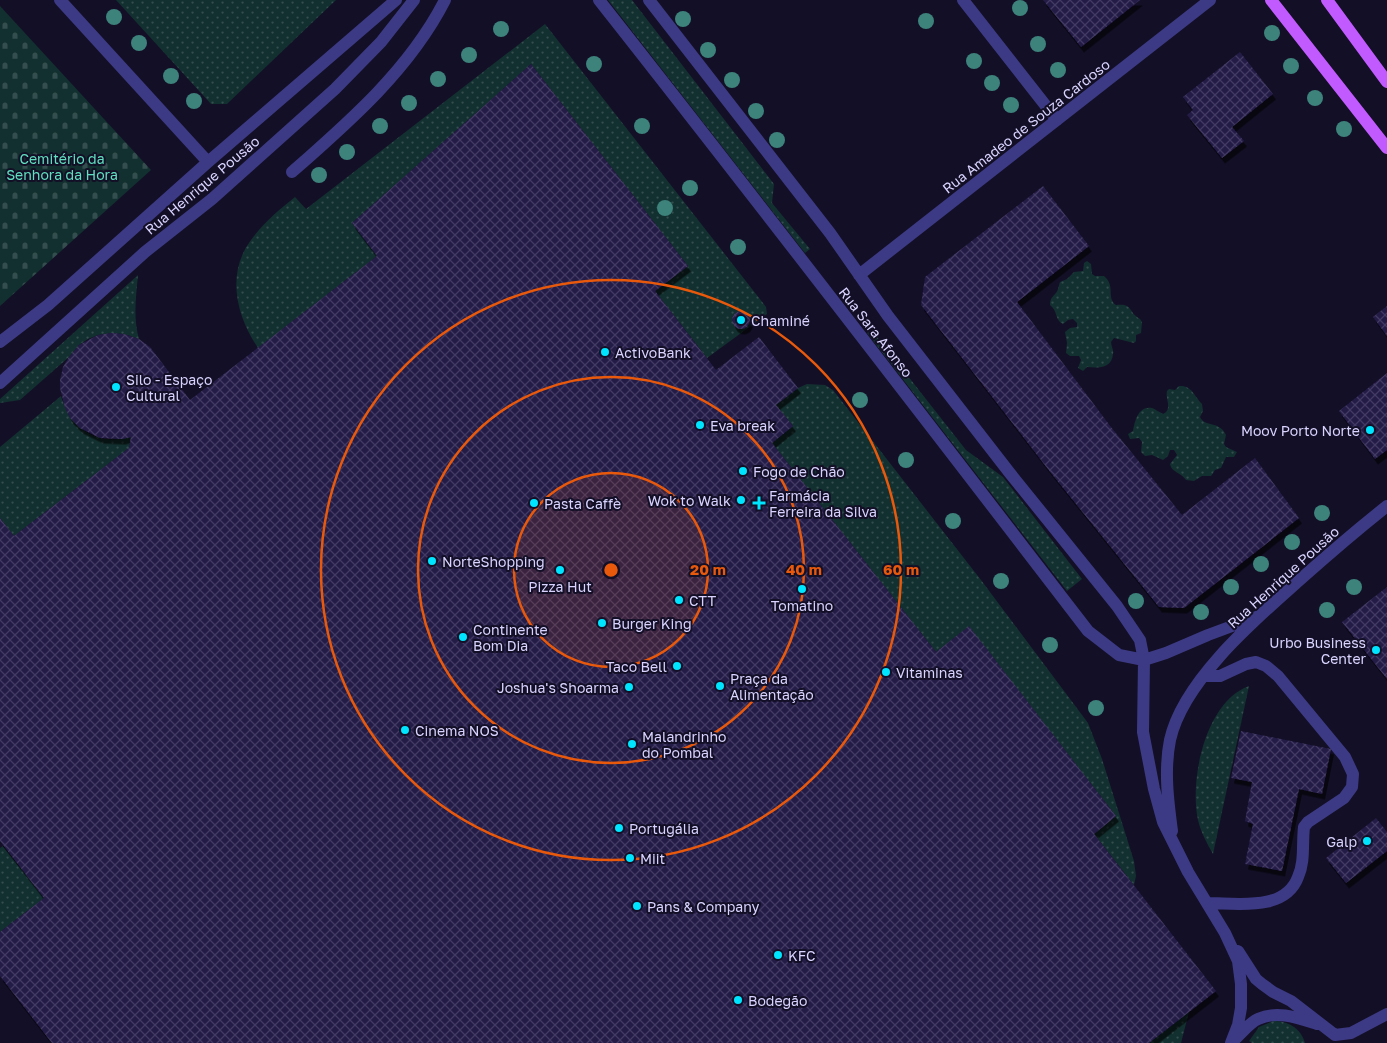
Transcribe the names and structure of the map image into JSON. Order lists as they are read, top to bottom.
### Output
{
  "streets": {
    "street": ["Rua Amadeo de Souza Cardoso", "Rua Henrique Pousão", "Rua Sara Afonso"]
  },
  "crossings": [
    ["Rua Amadeo de Souza Cardoso", "Rua Sara Afonso"],
    ["Rua Henrique Pousão", "Rua Sara Afonso"]
  ],
  "parks": ["Cemitério da Senhora da Hora"],
  "places": {
    "other": [
      "Chaminé",
      "ActivoBank",
      "Silo - Espaço Cultural",
      "Eva break",
      "Moov Porto Norte",
      "Fogo de Chão",
      "Wok to Walk",
      "Pasta Caffè",
      "NorteShopping",
      "Pizza Hut",
      "Tomatino",
      "CTT",
      "Burger King",
      "Continente Bom Dia",
      "Urbo Business Center",
      "Taco Bell",
      "Vitaminas",
      "Praça da Alimentação",
      "Joshua's Shoarma",
      "Cinema NOS",
      "Malandrinho do Pombal",
      "Portugália",
      "Galp",
      "Miit",
      "Pans & Company",
      "KFC",
      "Bodegão"
    ],
    "health": ["Farmácia Ferreira da Silva"]
  },
  "rings": ["20 m", "40 m", "60 m"]
}
